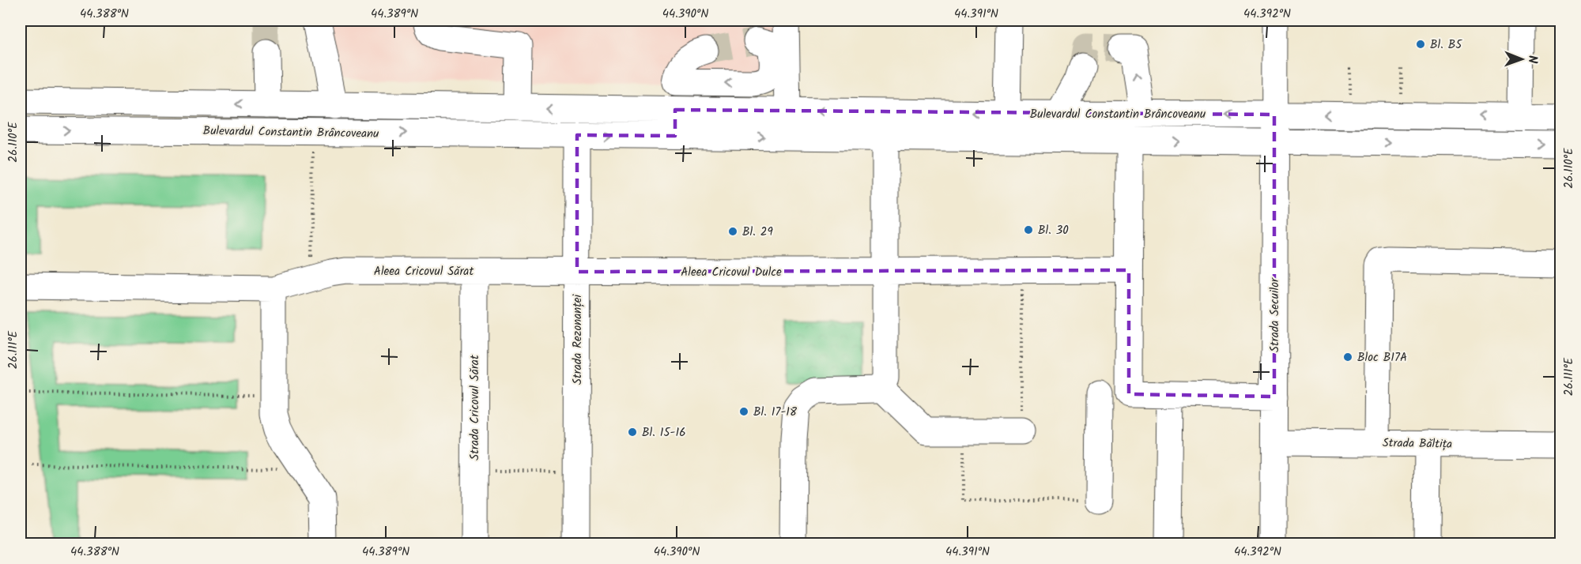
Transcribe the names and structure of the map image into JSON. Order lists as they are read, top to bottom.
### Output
{
  "streets": {
    "street": [
      "Bulevardul Constantin Brâncoveanu",
      "Aleea Cricovul Sărat",
      "Aleea Cricovul Dulce",
      "Strada Secuilor",
      "Strada Rezonanței",
      "Strada Cricovul Sărat",
      "Strada Băltița"
    ]
  },
  "crossings": [
    ["Bulevardul Constantin Brâncoveanu", "Strada Secuilor"],
    ["Bulevardul Constantin Brâncoveanu", "Strada Rezonanței"],
    ["Aleea Cricovul Sărat", "Aleea Cricovul Dulce"],
    ["Aleea Cricovul Sărat", "Strada Rezonanței"],
    ["Aleea Cricovul Sărat", "Strada Cricovul Sărat"],
    ["Aleea Cricovul Dulce", "Strada Rezonanței"],
    ["Strada Secuilor", "Strada Băltița"]
  ],
  "places": [
    "Bl. B5",
    "Bl. 30",
    "Bl. 29",
    "Bloc B17A",
    "Bl. 17-18",
    "Bl. 15-16"
  ],
  "north": "right",
  "coordinates": [
    "44.388°N",
    "44.389°N",
    "44.390°N",
    "44.391°N",
    "44.392°N",
    "26.110°E",
    "26.111°E"
  ]
}
